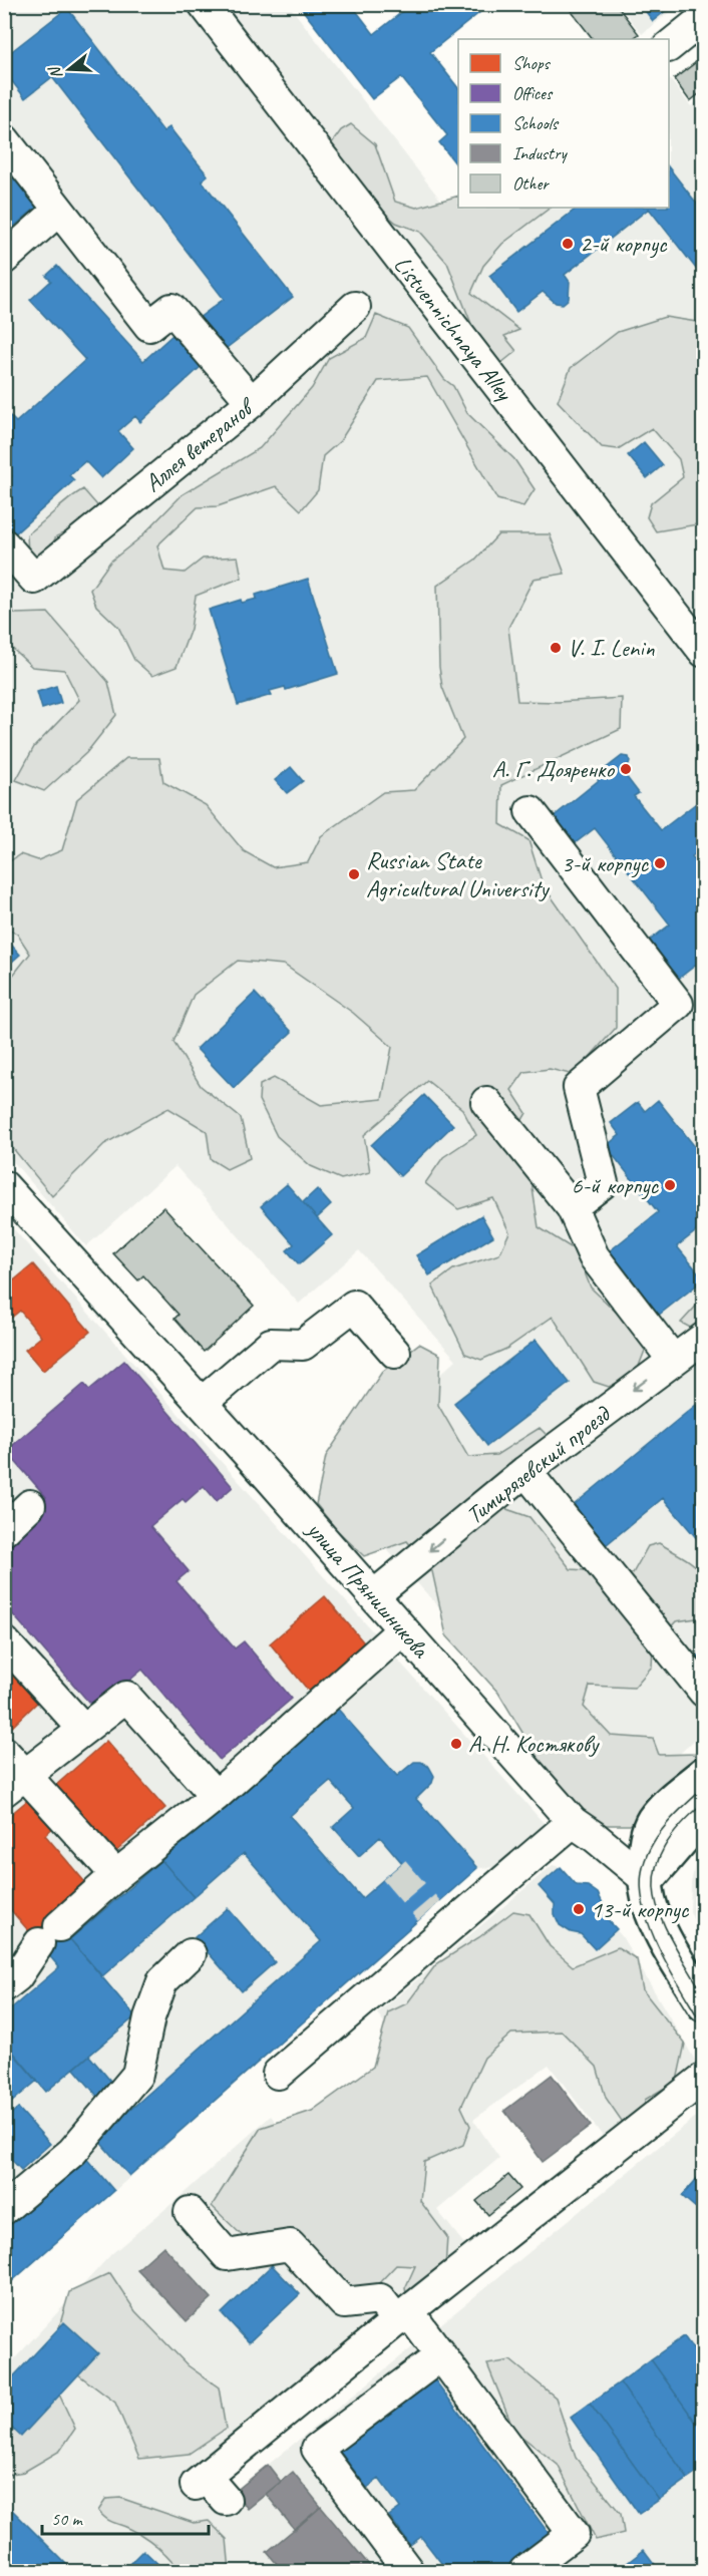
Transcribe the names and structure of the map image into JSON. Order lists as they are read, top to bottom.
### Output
{
  "streets": {
    "street": [
      "Listvennichnaya Alley",
      "Аллея ветеранов",
      "Тимирязевский проезд",
      "улица Прянишникова"
    ]
  },
  "crossings": [
    ["Тимирязевский проезд", "улица Прянишникова"]
  ],
  "one_way": ["Тимирязевский проезд"],
  "places": [
    "2-й корпус",
    "V. I. Lenin",
    "А. Г. Дояренко",
    "3-й корпус",
    "Russian State Agricultural University",
    "6-й корпус",
    "А. Н. Костякову",
    "13-й корпус"
  ],
  "legend": [
    "Shops",
    "Offices",
    "Schools",
    "Industry",
    "Other"
  ],
  "scale_bar": "50 m",
  "north": "left"
}
